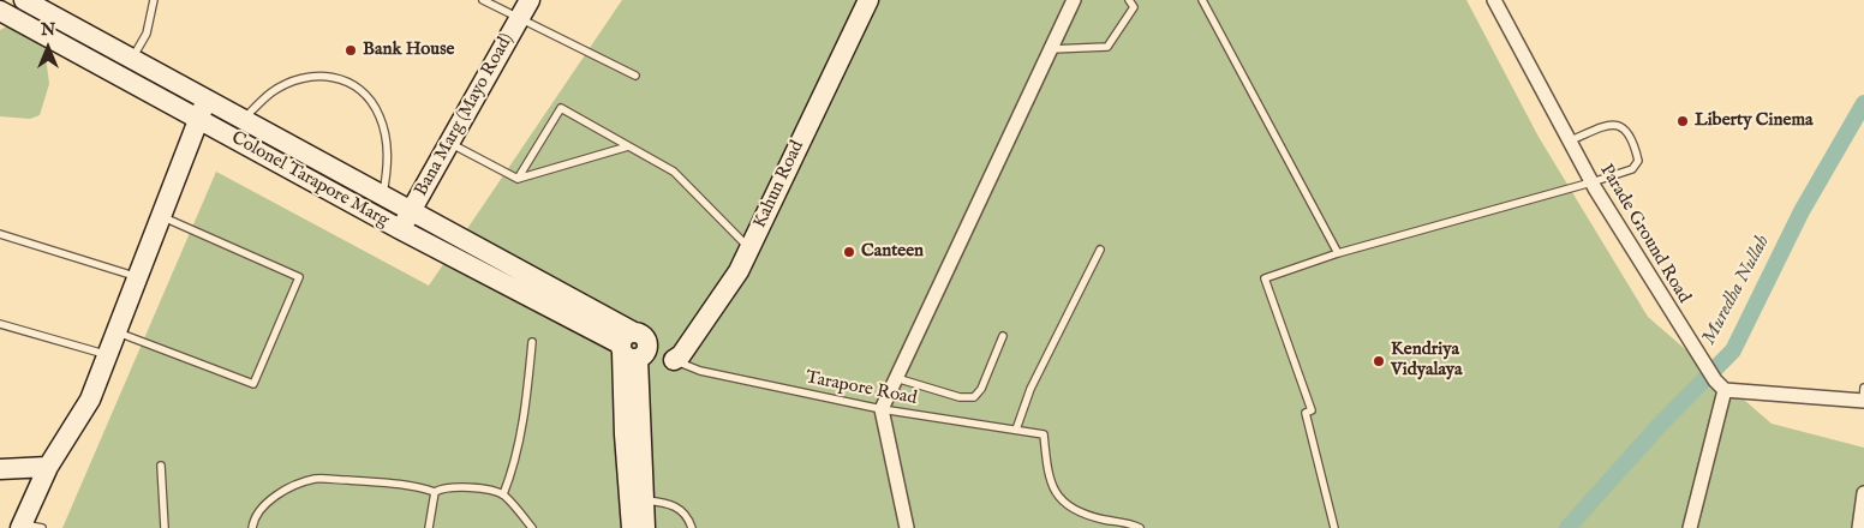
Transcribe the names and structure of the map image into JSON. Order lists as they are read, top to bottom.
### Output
{
  "streets": {
    "street": [
      "Bana Marg (Mayo Road)",
      "Colonel Tarapore Marg",
      "Kahun Road",
      "Parade Ground Road"
    ],
    "lane": ["Tarapore Road"]
  },
  "crossings": [
    ["Bana Marg (Mayo Road)", "Colonel Tarapore Marg"],
    ["Kahun Road", "Tarapore Road"]
  ],
  "water": ["Muredha Nullah"],
  "places": [
    "Bank House",
    "Liberty Cinema",
    "Canteen",
    "Kendriya Vidyalaya"
  ],
  "north": "top"
}
